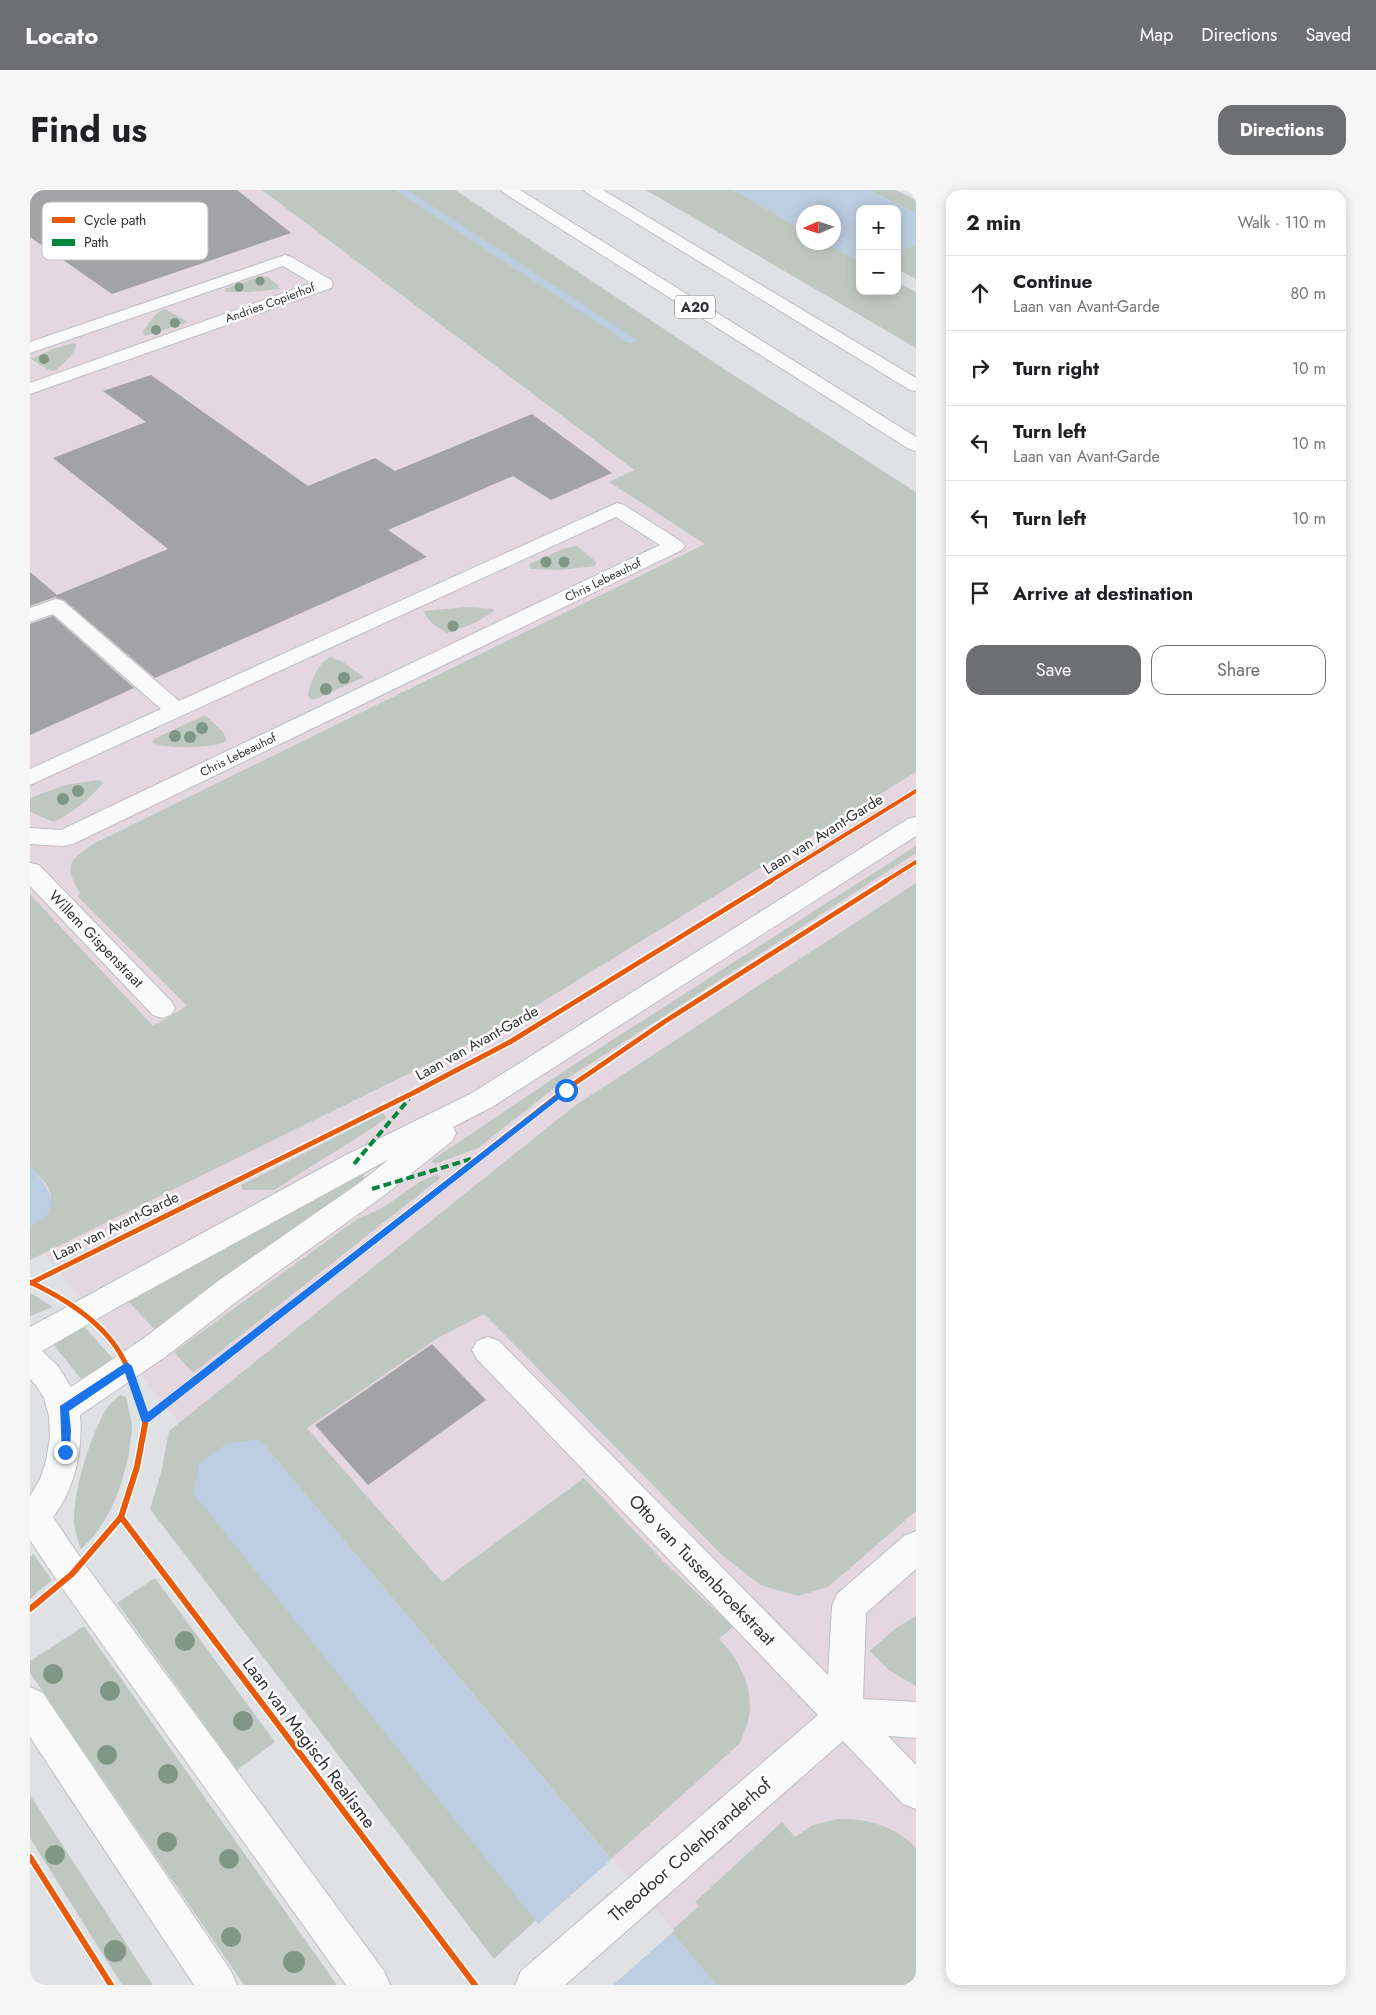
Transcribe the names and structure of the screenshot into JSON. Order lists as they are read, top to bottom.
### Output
{
  "streets": {
    "main road": [
      "Andries Copierhof",
      "A20",
      "Chris Lebeauhof",
      "Willem Gispenstraat",
      "Otto van Tussenbroekstraat",
      "Theodoor Colenbranderhof"
    ],
    "cycle path": ["Laan van Avant-Garde", "Laan van Magisch Realisme"]
  },
  "crossings": [
    ["Otto van Tussenbroekstraat", "Theodoor Colenbranderhof"]
  ],
  "legend": ["Cycle path", "Path"],
  "north": "left",
  "page": {
    "header": "Locato",
    "nav": ["Map", "Directions", "Saved"],
    "title": "Find us",
    "buttons": [
      "Directions",
      ["Save", "Share"]
    ],
    "heading": ["2 min", "Walk · 110 m"],
    "map_buttons": ["+", "−"],
    "list": [
      ["Continue", "Laan van Avant-Garde", "80 m"],
      ["Turn right", "10 m"],
      ["Turn left", "Laan van Avant-Garde", "10 m"],
      ["Turn left", "10 m"],
      "Arrive at destination"
    ]
  }
}
